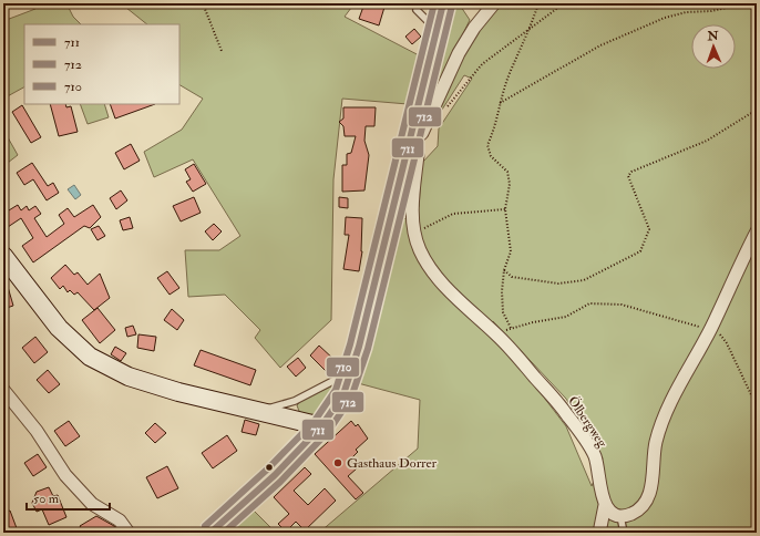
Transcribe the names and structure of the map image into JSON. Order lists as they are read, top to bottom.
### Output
{
  "streets": {
    "street": ["Ölbergweg"]
  },
  "places": ["Gasthaus Dorrer"],
  "lines": ["transit line 711", "transit line 710", "transit line 712"],
  "legend": ["711", "712", "710"],
  "scale_bar": "50 m",
  "north": "top"
}
